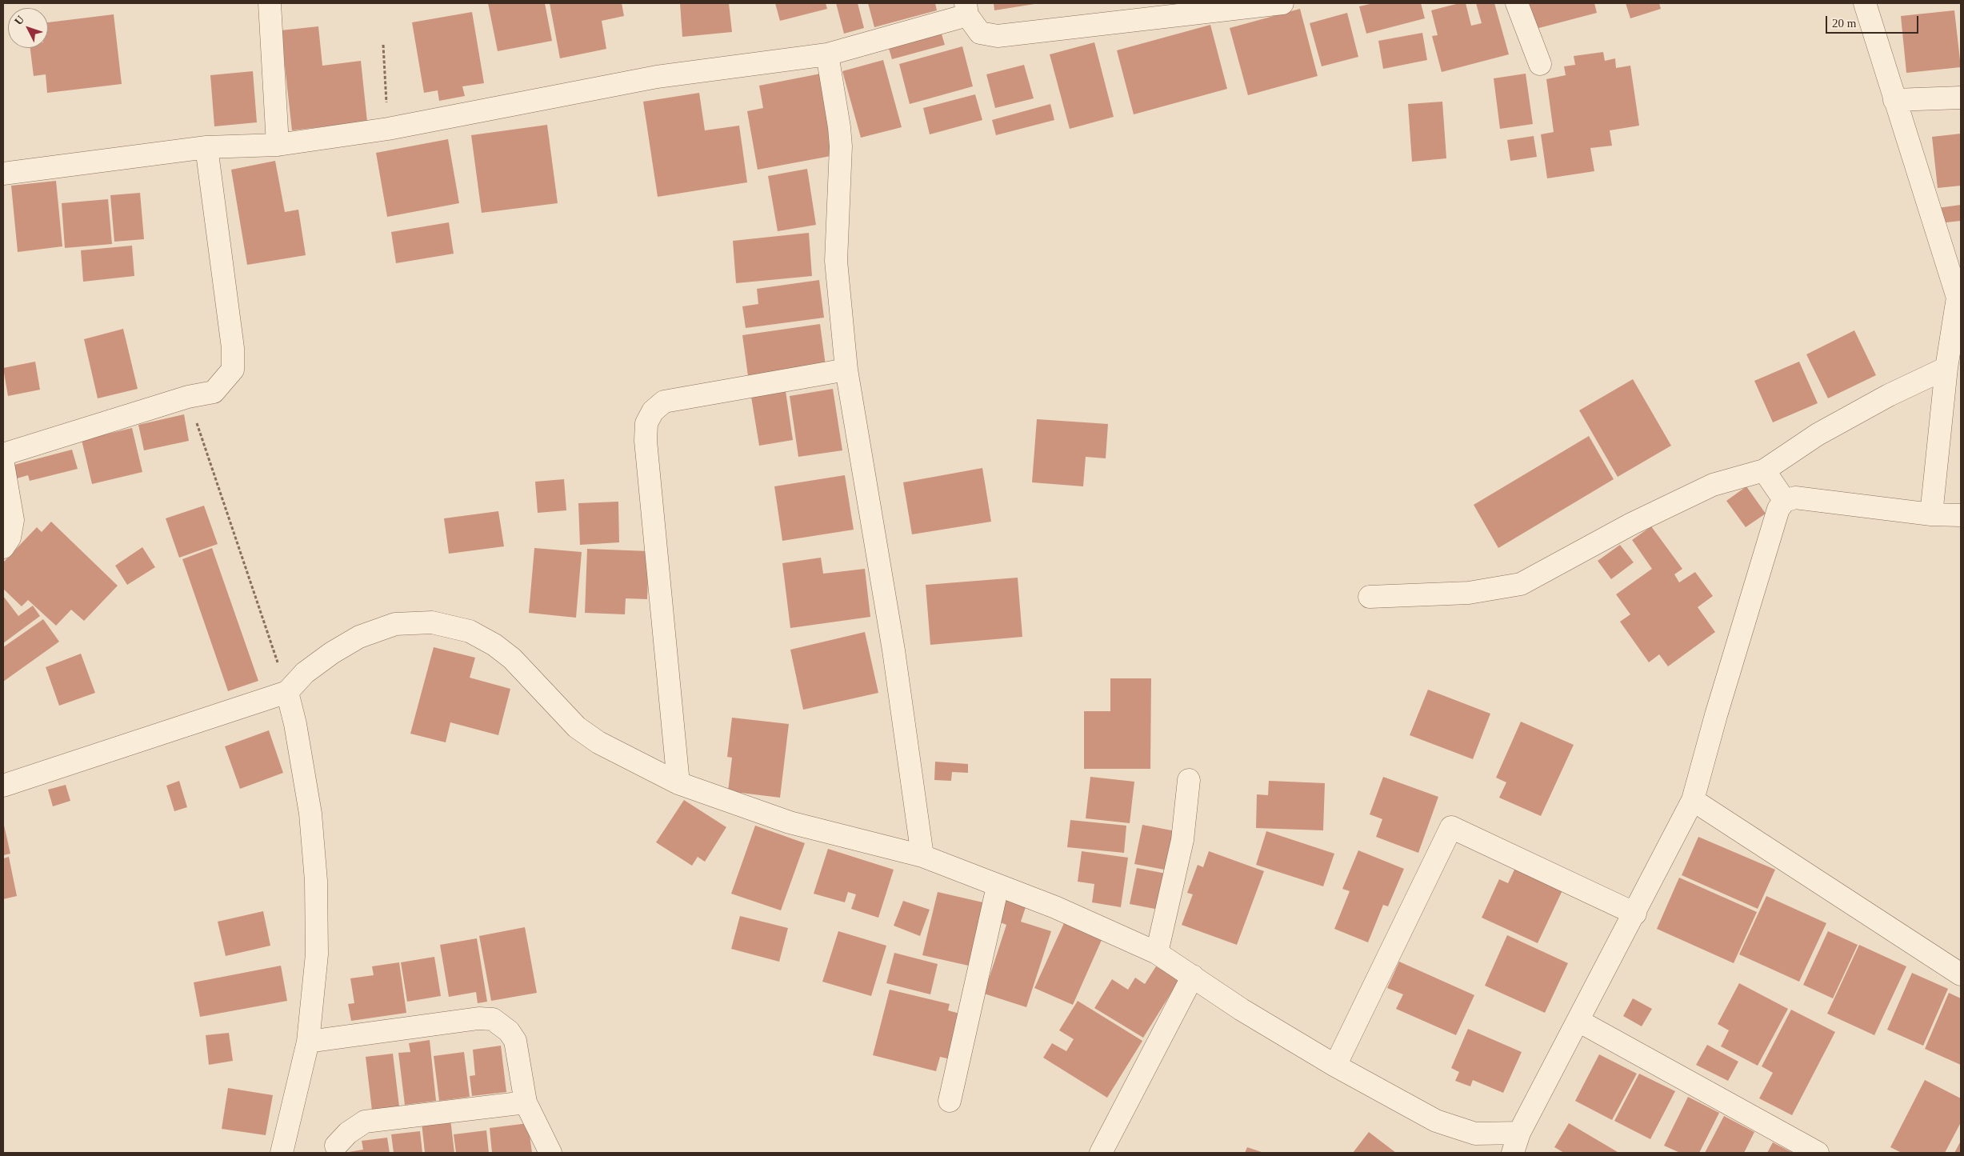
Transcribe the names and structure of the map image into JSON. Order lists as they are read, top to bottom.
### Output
{
  "scale_bar": "20 m",
  "north": "top left"
}
